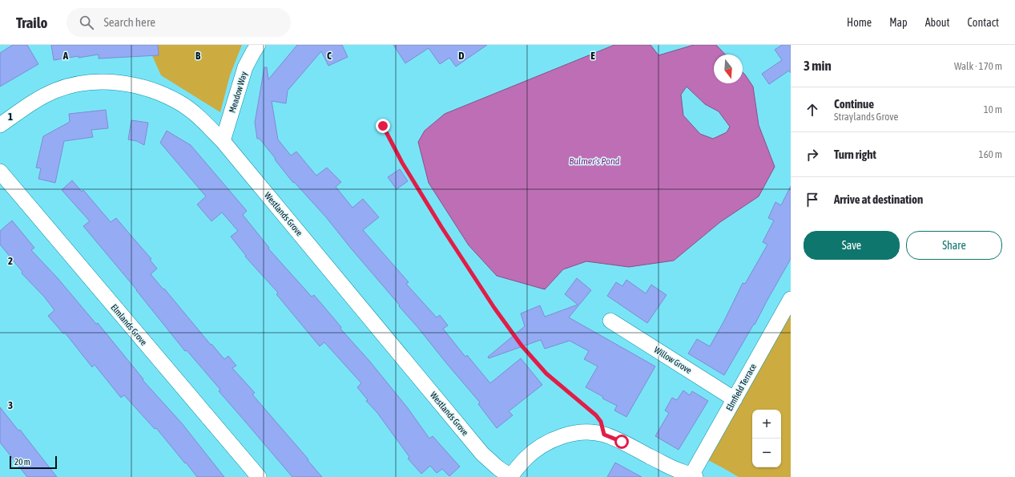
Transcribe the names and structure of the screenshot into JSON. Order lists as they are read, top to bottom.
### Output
{
  "streets": {
    "street": [
      "Meadow Way",
      "Westlands Grove",
      "Elmlands Grove",
      "Willow Grove",
      "Elmfield Terrace"
    ]
  },
  "crossings": [
    ["Meadow Way", "Westlands Grove"],
    ["Willow Grove", "Elmfield Terrace"]
  ],
  "water": ["Bulmer's Pond"],
  "scale_bar": "20 m",
  "north": "bottom",
  "page": {
    "header": "Trailo",
    "search": "Search here",
    "nav": [
      "Home",
      "Map",
      "About",
      "Contact"
    ],
    "heading": ["3 min", "Walk · 170 m"],
    "list": [
      ["Continue", "Straylands Grove", "10 m"],
      ["Turn right", "160 m"],
      "Arrive at destination"
    ],
    "buttons": ["Save", "Share"],
    "map_buttons": ["+", "−"],
    "scale": "20 m"
  },
  "grid": {
    "columns": [
      "A",
      "B",
      "C",
      "D",
      "E"
    ],
    "rows": ["1", "2", "3"]
  }
}
